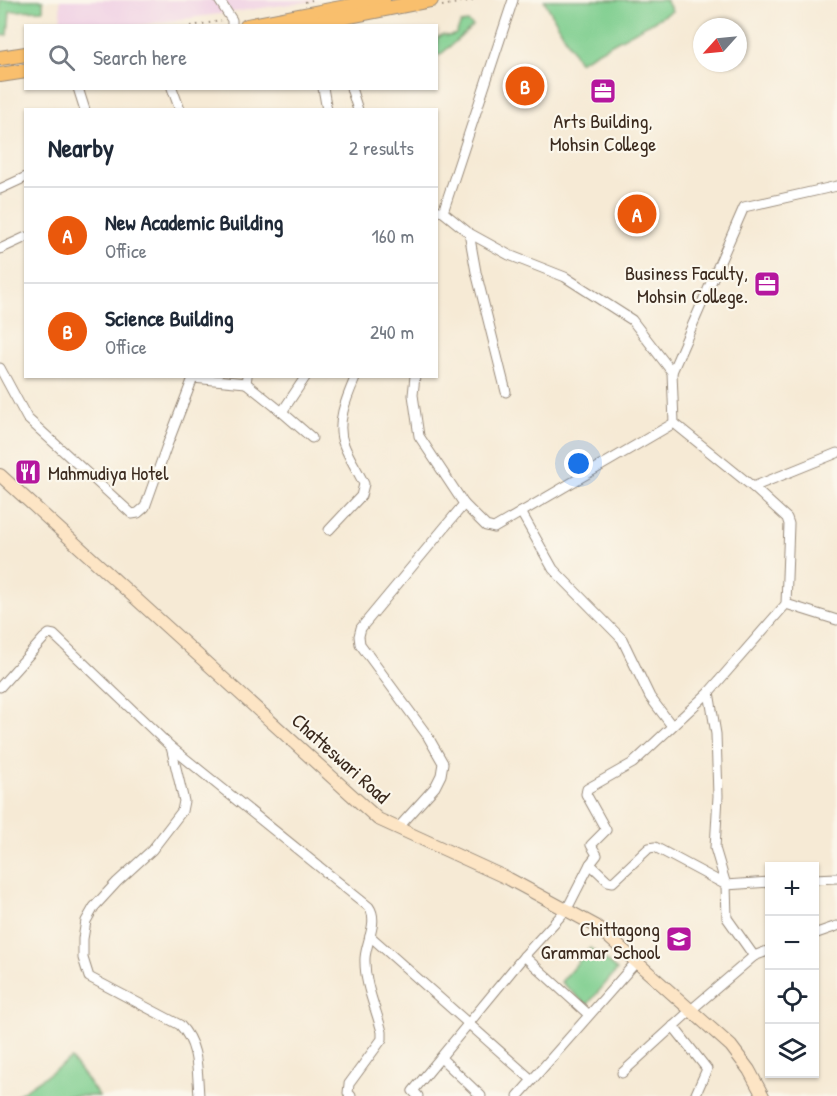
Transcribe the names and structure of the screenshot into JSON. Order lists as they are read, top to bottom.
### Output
{
  "streets": {
    "main road": ["Chatteswari Road"]
  },
  "places": {
    "office": ["Arts Building, Mohsin College", "Business Faculty, Mohsin College."],
    "restaurant": ["Mahmudiya Hotel"],
    "school or university": ["Chittagong Grammar School"]
  },
  "north": "bottom left",
  "page": {
    "search": "Search here",
    "pins": ["B", "A"],
    "heading": ["Nearby", "2 results"],
    "list": [
      {
        "mark": "A",
        "name": "New Academic Building",
        "note": "Office",
        "value": "160 m"
      },
      {
        "mark": "B",
        "name": "Science Building",
        "note": "Office",
        "value": "240 m"
      }
    ],
    "map_buttons": ["+", "−"]
  }
}
